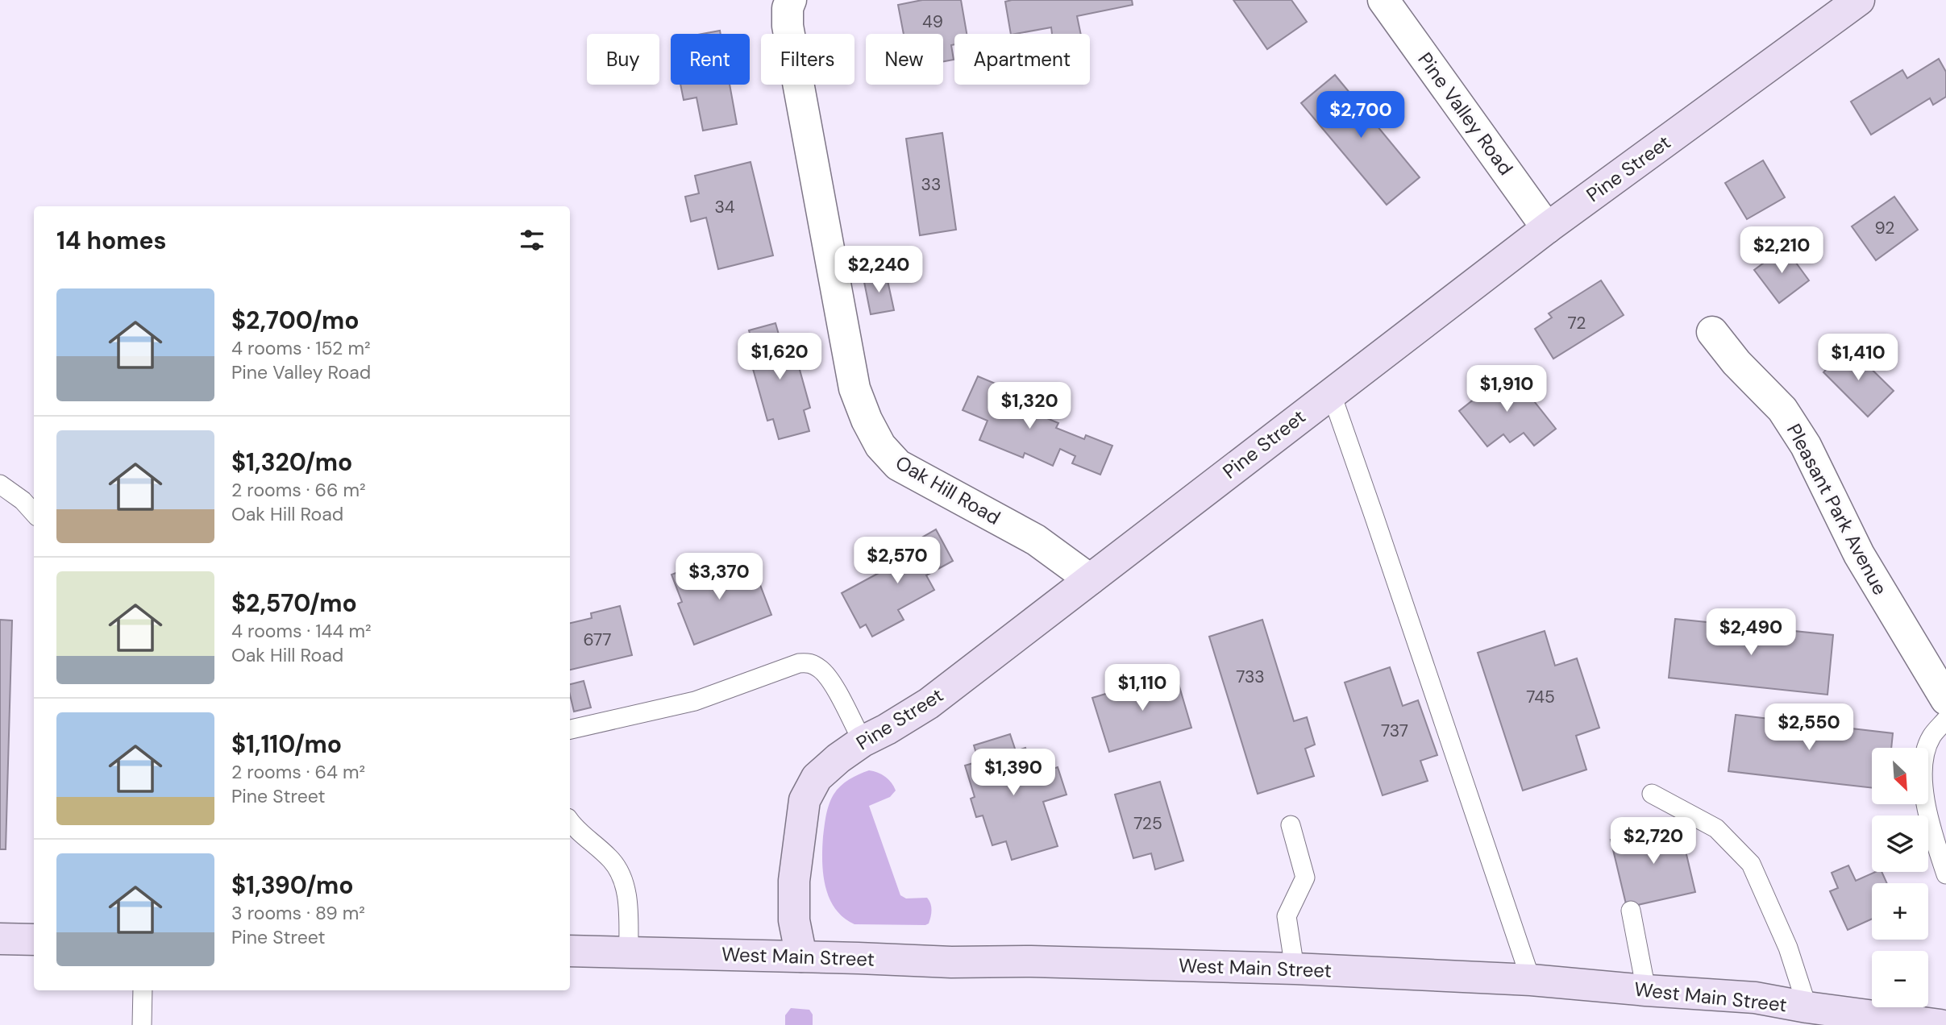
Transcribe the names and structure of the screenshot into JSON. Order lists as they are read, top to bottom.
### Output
{
  "streets": {
    "main road": ["Pine Street", "West Main Street"],
    "street": ["Pine Valley Road", "Oak Hill Road", "Pleasant Park Avenue"]
  },
  "crossings": [
    ["Pine Valley Road", "Pine Street"],
    ["Pine Street", "Oak Hill Road"],
    ["Pine Street", "West Main Street"]
  ],
  "house_numbers": [
    "49",
    "33",
    "34",
    "92",
    "72",
    "677",
    "733",
    "745",
    "737",
    "725"
  ],
  "north": "bottom right",
  "page": {
    "chip": [
      "Buy",
      "Rent",
      "Filters",
      "New",
      "Apartment"
    ],
    "price": [
      "$2,700",
      "$2,210",
      "$2,240",
      "$1,620",
      "$1,410",
      "$1,910",
      "$1,320",
      "$2,570",
      "$3,370",
      "$2,490",
      "$1,110",
      "$2,550",
      "$1,390",
      "$2,720"
    ],
    "heading": "14 homes",
    "list": [
      {
        "name": "$2,700/mo",
        "note": "4 rooms · 152 m² · Pine Valley Road"
      },
      {
        "name": "$1,320/mo",
        "note": "2 rooms · 66 m² · Oak Hill Road"
      },
      {
        "name": "$2,570/mo",
        "note": "4 rooms · 144 m² · Oak Hill Road"
      },
      {
        "name": "$1,110/mo",
        "note": "2 rooms · 64 m² · Pine Street"
      },
      {
        "name": "$1,390/mo",
        "note": "3 rooms · 89 m² · Pine Street"
      }
    ],
    "map_buttons": ["+", "−"]
  }
}
